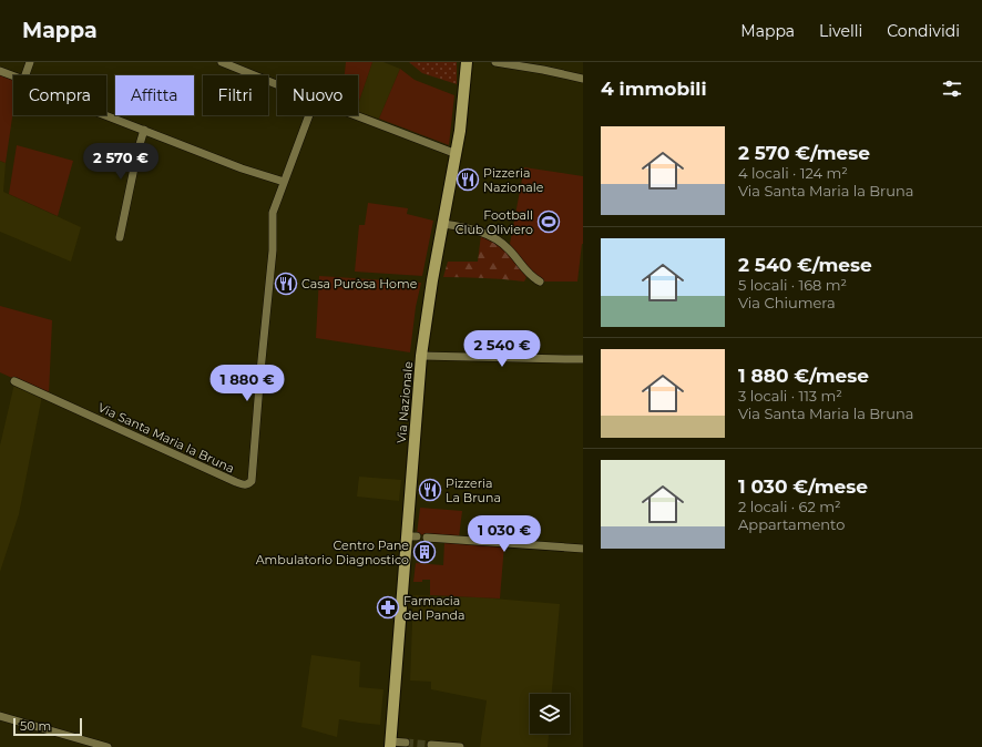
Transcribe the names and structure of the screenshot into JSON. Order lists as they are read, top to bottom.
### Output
{
  "streets": {
    "main road": ["Via Nazionale"],
    "street": ["Via Santa Maria la Bruna"]
  },
  "places": {
    "restaurant": ["Pizzeria Nazionale", "Casa Puròsa Home", "Pizzeria La Bruna"],
    "sports": ["Football Club Oliviero"],
    "building": ["Centro Pane Ambulatorio Diagnostico"],
    "pharmacy": ["Farmacia del Panda"]
  },
  "scale_bar": "50 m",
  "page": {
    "header": "Mappa",
    "nav": ["Mappa", "Livelli", "Condividi"],
    "heading": "4 immobili",
    "chip": [
      "Compra",
      "Affitta",
      "Filtri",
      "Nuovo"
    ],
    "list": [
      {
        "name": "2 570 €/mese",
        "note": "4 locali · 124 m² · Via Santa Maria la Bruna"
      },
      {
        "name": "2 540 €/mese",
        "note": "5 locali · 168 m² · Via Chiumera"
      },
      {
        "name": "1 880 €/mese",
        "note": "3 locali · 113 m² · Via Santa Maria la Bruna"
      },
      {
        "name": "1 030 €/mese",
        "note": "2 locali · 62 m² · Appartamento"
      }
    ],
    "price": [
      "2 570 €",
      "2 540 €",
      "1 880 €",
      "1 030 €"
    ],
    "scale": "50 m"
  }
}
